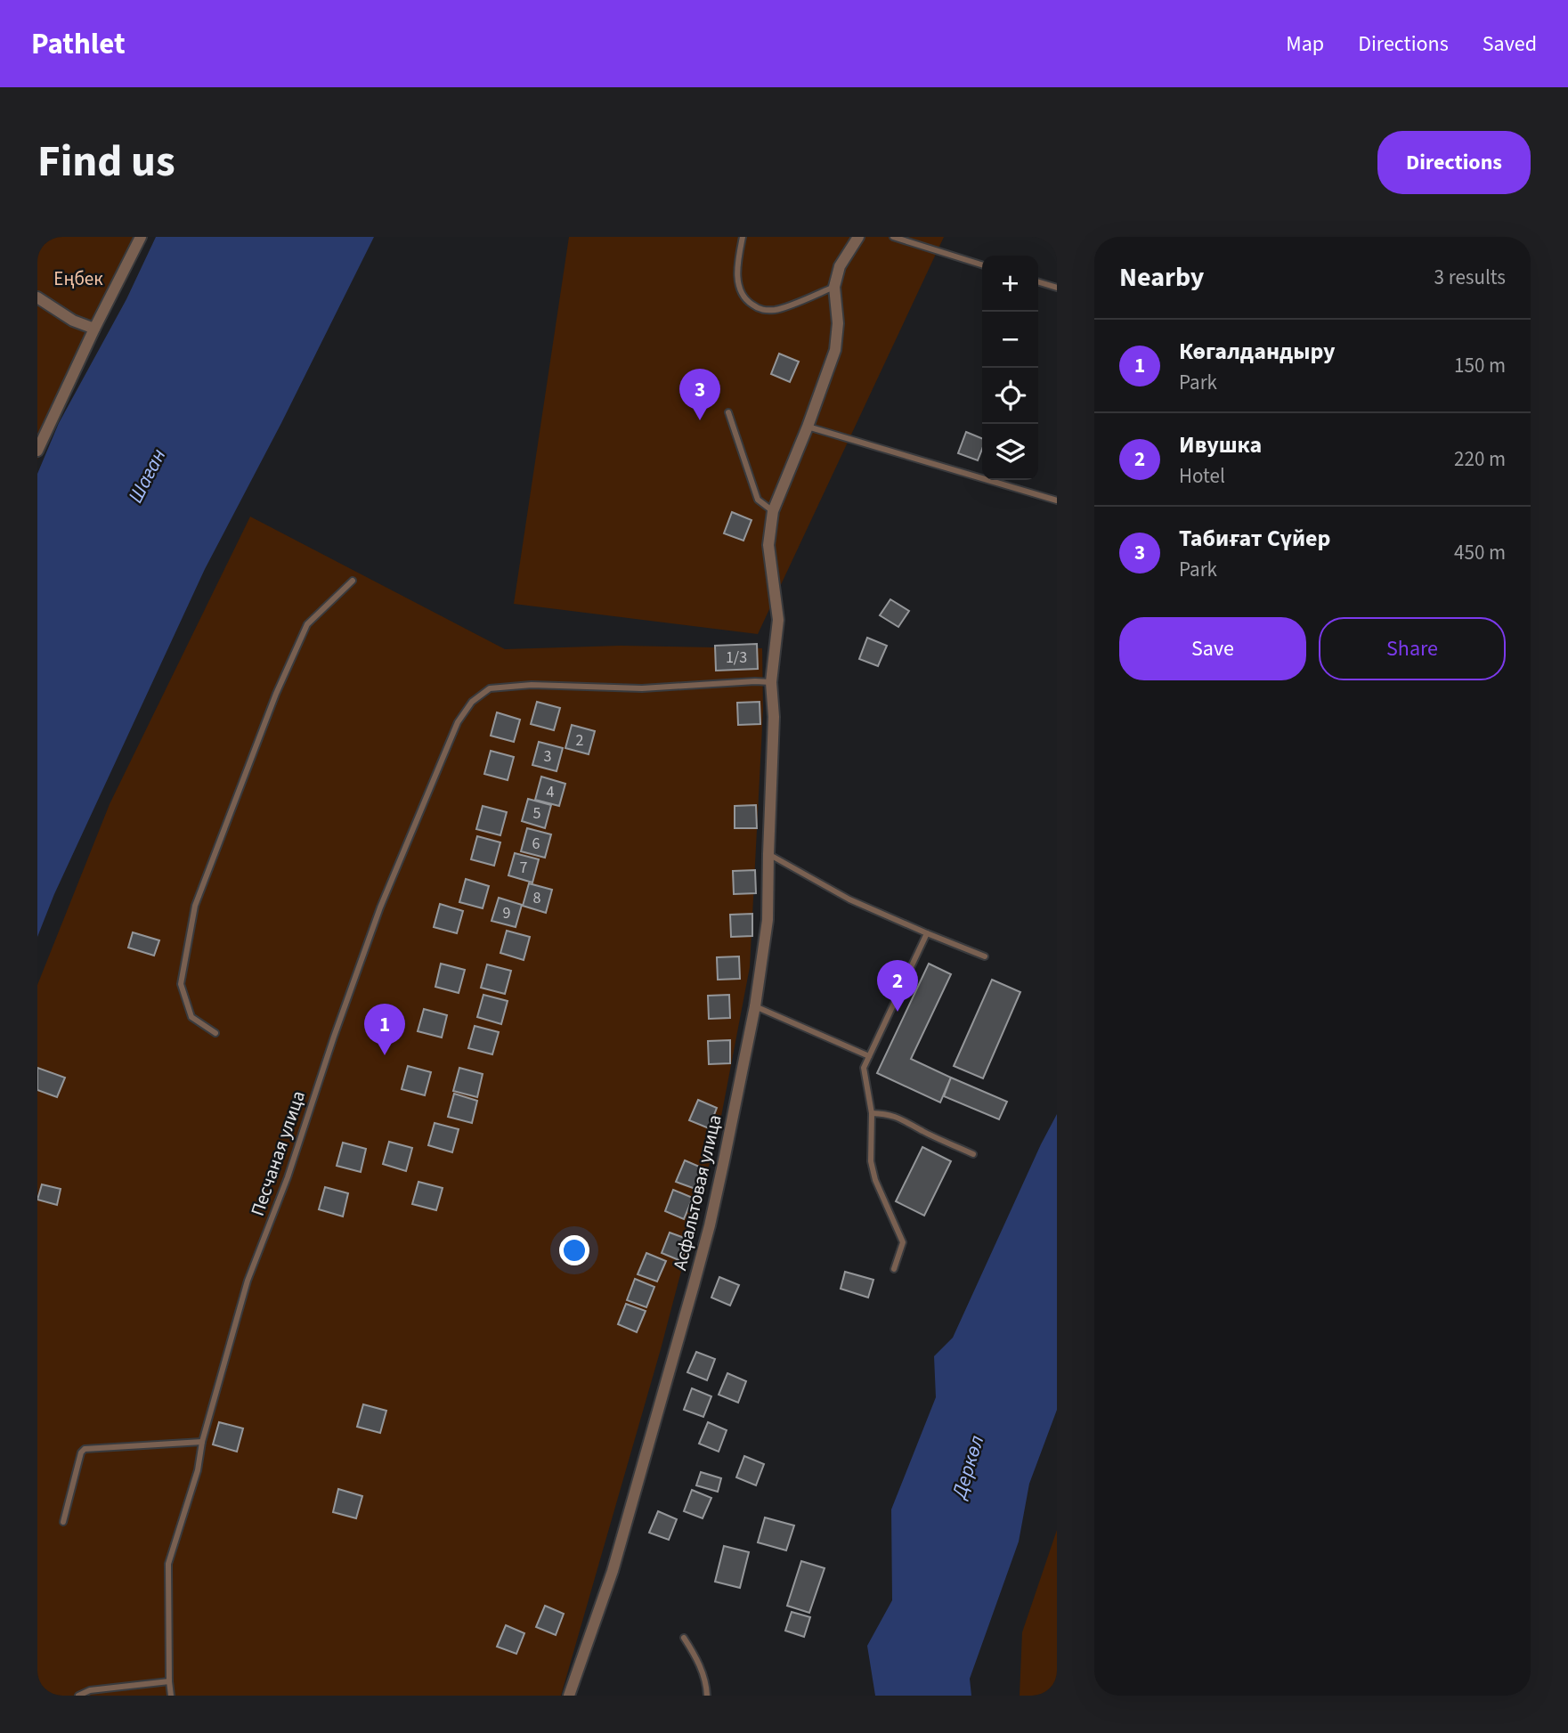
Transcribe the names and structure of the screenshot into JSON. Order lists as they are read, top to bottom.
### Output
{
  "streets": {
    "street": ["Асфальтовая улица"],
    "lane": ["Песчаная улица"]
  },
  "crossings": [
    ["Песчаная улица", "Асфальтовая улица"]
  ],
  "water": ["Шаған", "Деркөл"],
  "parks": ["Еңбек"],
  "house_numbers": [
    "1/3",
    "2",
    "3",
    "4",
    "5",
    "6",
    "7",
    "8",
    "9"
  ],
  "page": {
    "header": "Pathlet",
    "nav": ["Map", "Directions", "Saved"],
    "title": "Find us",
    "buttons": [
      "Directions",
      ["Save", "Share"]
    ],
    "heading": ["Nearby", "3 results"],
    "map_buttons": ["+", "−"],
    "list": [
      {
        "mark": "1",
        "name": "Көгалдандыру",
        "note": "Park",
        "value": "150 m"
      },
      {
        "mark": "2",
        "name": "Ивушка",
        "note": "Hotel",
        "value": "220 m"
      },
      {
        "mark": "3",
        "name": "Табиғат Сүйер",
        "note": "Park",
        "value": "450 m"
      }
    ],
    "pins": ["3", "2", "1"]
  }
}
